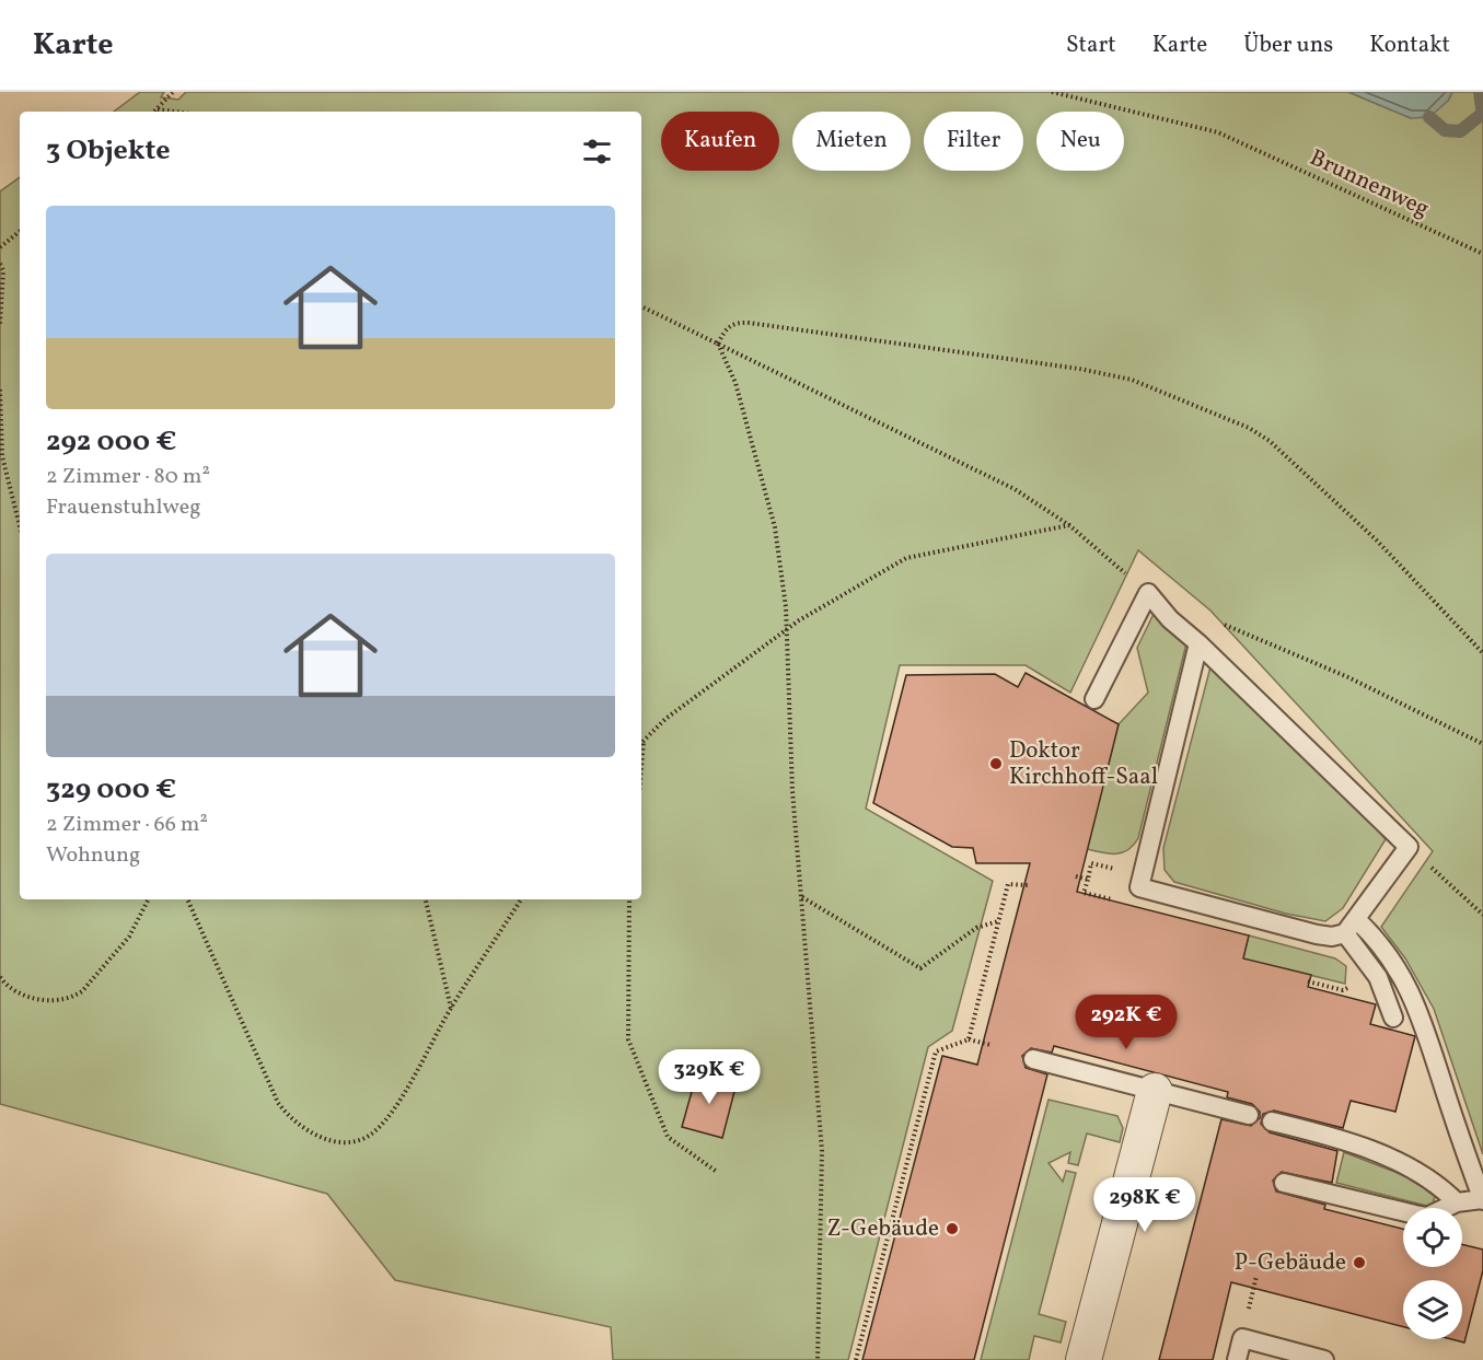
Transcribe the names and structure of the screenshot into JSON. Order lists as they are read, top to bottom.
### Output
{
  "streets": {
    "path": ["Brunnenweg"]
  },
  "places": ["Doktor Kirchhoff-Saal", "Z-Gebäude", "P-Gebäude"],
  "page": {
    "header": "Karte",
    "nav": [
      "Start",
      "Karte",
      "Über uns",
      "Kontakt"
    ],
    "chip": [
      "Kaufen",
      "Mieten",
      "Filter",
      "Neu"
    ],
    "heading": "3 Objekte",
    "list": [
      {
        "name": "292 000 €",
        "note": "2 Zimmer · 80 m² · Frauenstuhlweg"
      },
      {
        "name": "329 000 €",
        "note": "2 Zimmer · 66 m² · Wohnung"
      }
    ],
    "price": ["292K €", "329K €", "298K €"]
  }
}
